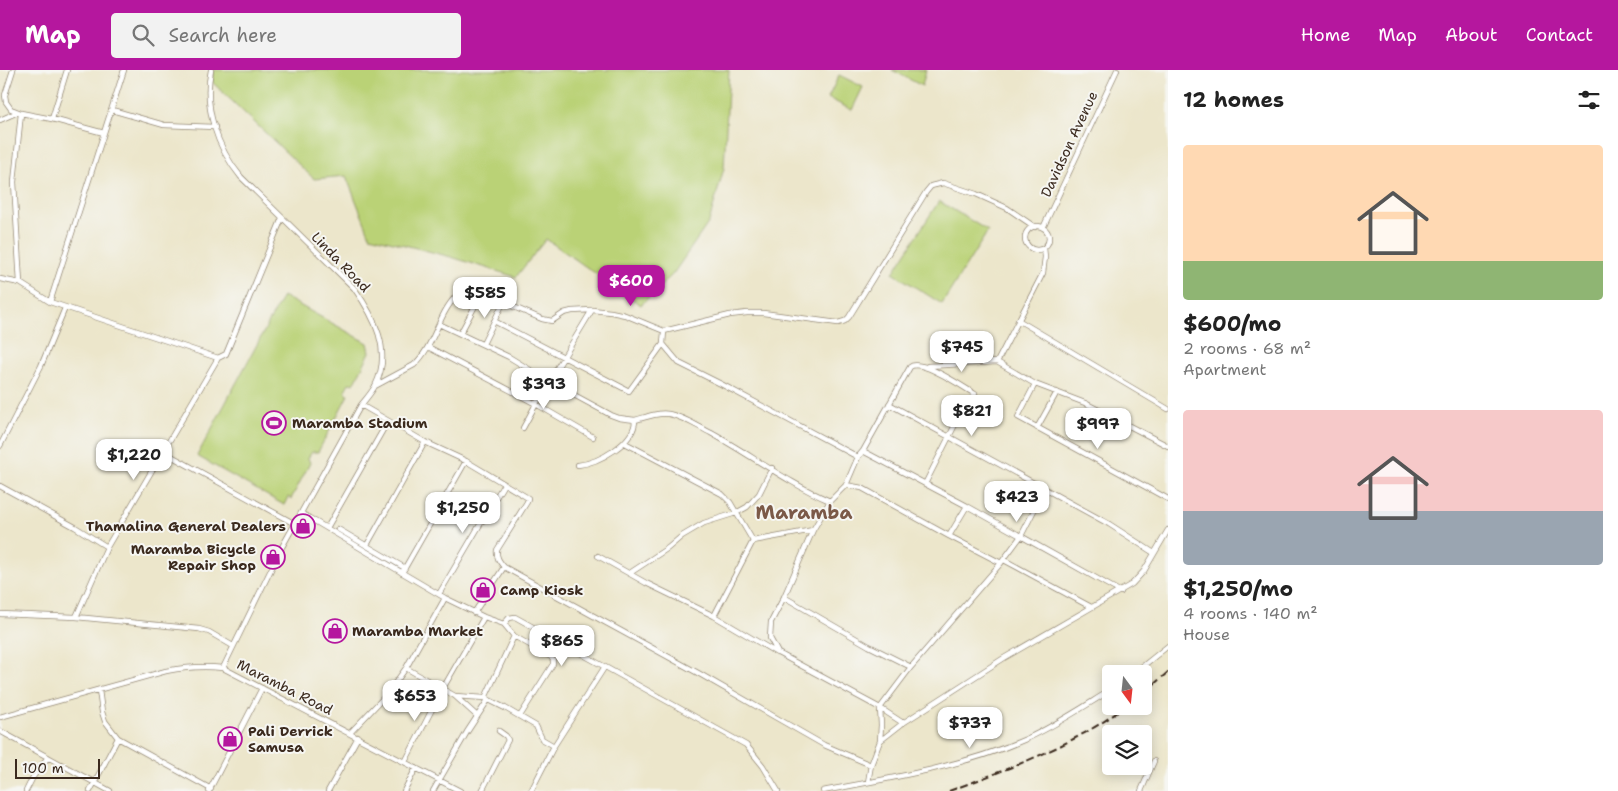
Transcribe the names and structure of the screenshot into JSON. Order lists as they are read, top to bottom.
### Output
{
  "streets": {
    "street": ["Davidson Avenue", "Linda Road", "Maramba Road"]
  },
  "crossings": [
    ["Linda Road", "Maramba Road"]
  ],
  "districts": ["Maramba"],
  "places": {
    "sports": ["Maramba Stadium"],
    "shop": [
      "Thamalina General Dealers",
      "Maramba Bicycle Repair Shop",
      "Camp Kiosk",
      "Maramba Market",
      "Pali Derrick Samusa"
    ]
  },
  "scale_bar": "100 m",
  "north": "bottom",
  "page": {
    "header": "Map",
    "search": "Search here",
    "nav": [
      "Home",
      "Map",
      "About",
      "Contact"
    ],
    "heading": "12 homes",
    "list": [
      {
        "name": "$600/mo",
        "note": "2 rooms · 68 m² · Apartment"
      },
      {
        "name": "$1,250/mo",
        "note": "4 rooms · 140 m² · House"
      }
    ],
    "price": [
      "$600",
      "$585",
      "$745",
      "$393",
      "$821",
      "$997",
      "$1,220",
      "$423",
      "$1,250",
      "$865",
      "$653",
      "$737"
    ],
    "scale": "100 m"
  }
}
